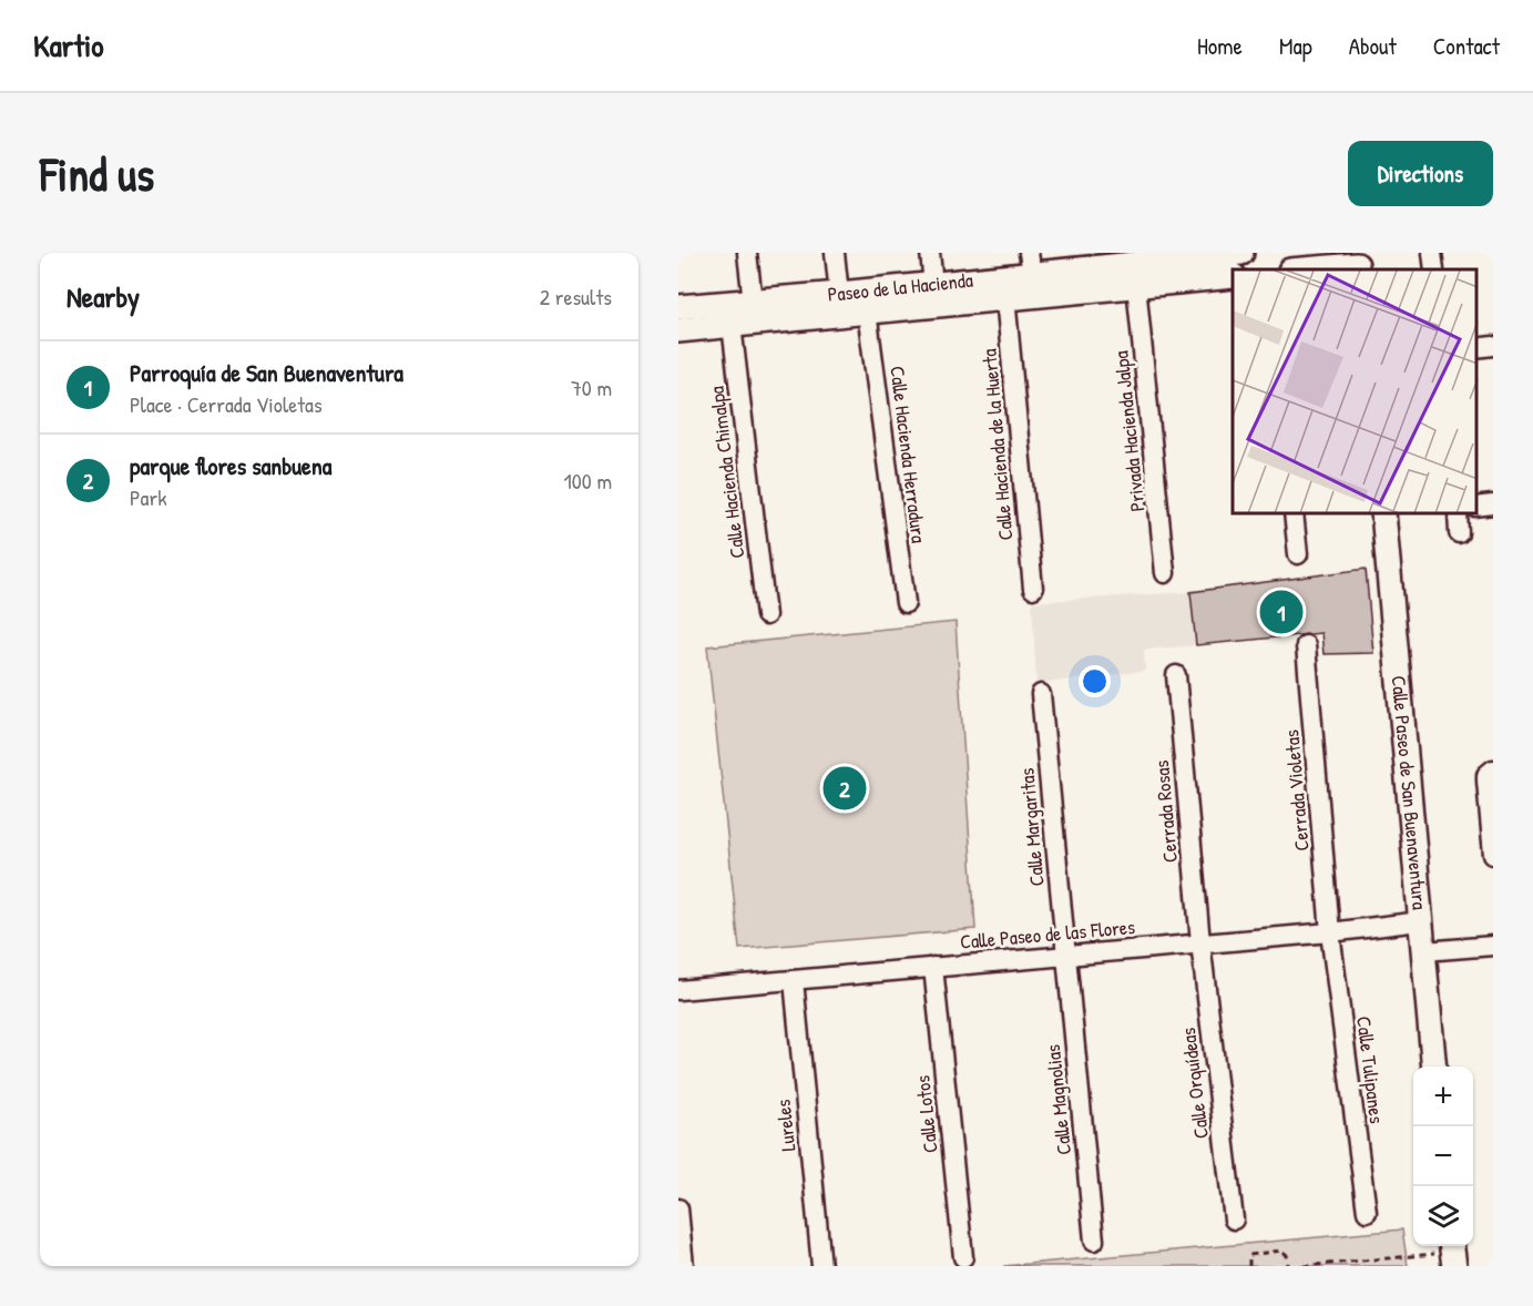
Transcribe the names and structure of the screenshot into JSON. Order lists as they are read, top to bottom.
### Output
{
  "streets": {
    "main road": ["Paseo de la Hacienda", "Calle Paseo de San Buenaventura"],
    "street": [
      "Privada Hacienda Jalpa",
      "Calle Hacienda de la Huerta",
      "Calle Hacienda Herradura",
      "Calle Hacienda Chimalpa",
      "Cerrada Violetas",
      "Cerrada Rosas",
      "Calle Margaritas",
      "Calle Paseo de las Flores",
      "Calle Tulipanes",
      "Calle Orquídeas",
      "Calle Magnolias",
      "Calle Lotos",
      "Lureles"
    ]
  },
  "crossings": [
    ["Paseo de la Hacienda", "Privada Hacienda Jalpa"],
    ["Paseo de la Hacienda", "Calle Hacienda de la Huerta"],
    ["Paseo de la Hacienda", "Calle Hacienda Herradura"],
    ["Paseo de la Hacienda", "Calle Hacienda Chimalpa"],
    ["Cerrada Violetas", "Calle Paseo de las Flores"],
    ["Cerrada Violetas", "Calle Tulipanes"],
    ["Calle Paseo de San Buenaventura", "Calle Paseo de las Flores"],
    ["Cerrada Rosas", "Calle Paseo de las Flores"],
    ["Cerrada Rosas", "Calle Orquídeas"],
    ["Calle Margaritas", "Calle Paseo de las Flores"],
    ["Calle Margaritas", "Calle Magnolias"],
    ["Calle Paseo de las Flores", "Calle Tulipanes"],
    ["Calle Paseo de las Flores", "Calle Orquídeas"],
    ["Calle Paseo de las Flores", "Calle Magnolias"],
    ["Calle Paseo de las Flores", "Calle Lotos"],
    ["Calle Paseo de las Flores", "Lureles"]
  ],
  "page": {
    "header": "Kartio",
    "nav": [
      "Home",
      "Map",
      "About",
      "Contact"
    ],
    "buttons": "Directions",
    "title": "Find us",
    "heading": ["Nearby", "2 results"],
    "list": [
      {
        "mark": "1",
        "name": "Parroquía de San Buenaventura",
        "note": "Place · Cerrada Violetas",
        "value": "70 m"
      },
      {
        "mark": "2",
        "name": "parque flores sanbuena",
        "note": "Park",
        "value": "100 m"
      }
    ],
    "pins": ["1", "2"],
    "map_buttons": ["+", "−"]
  }
}
